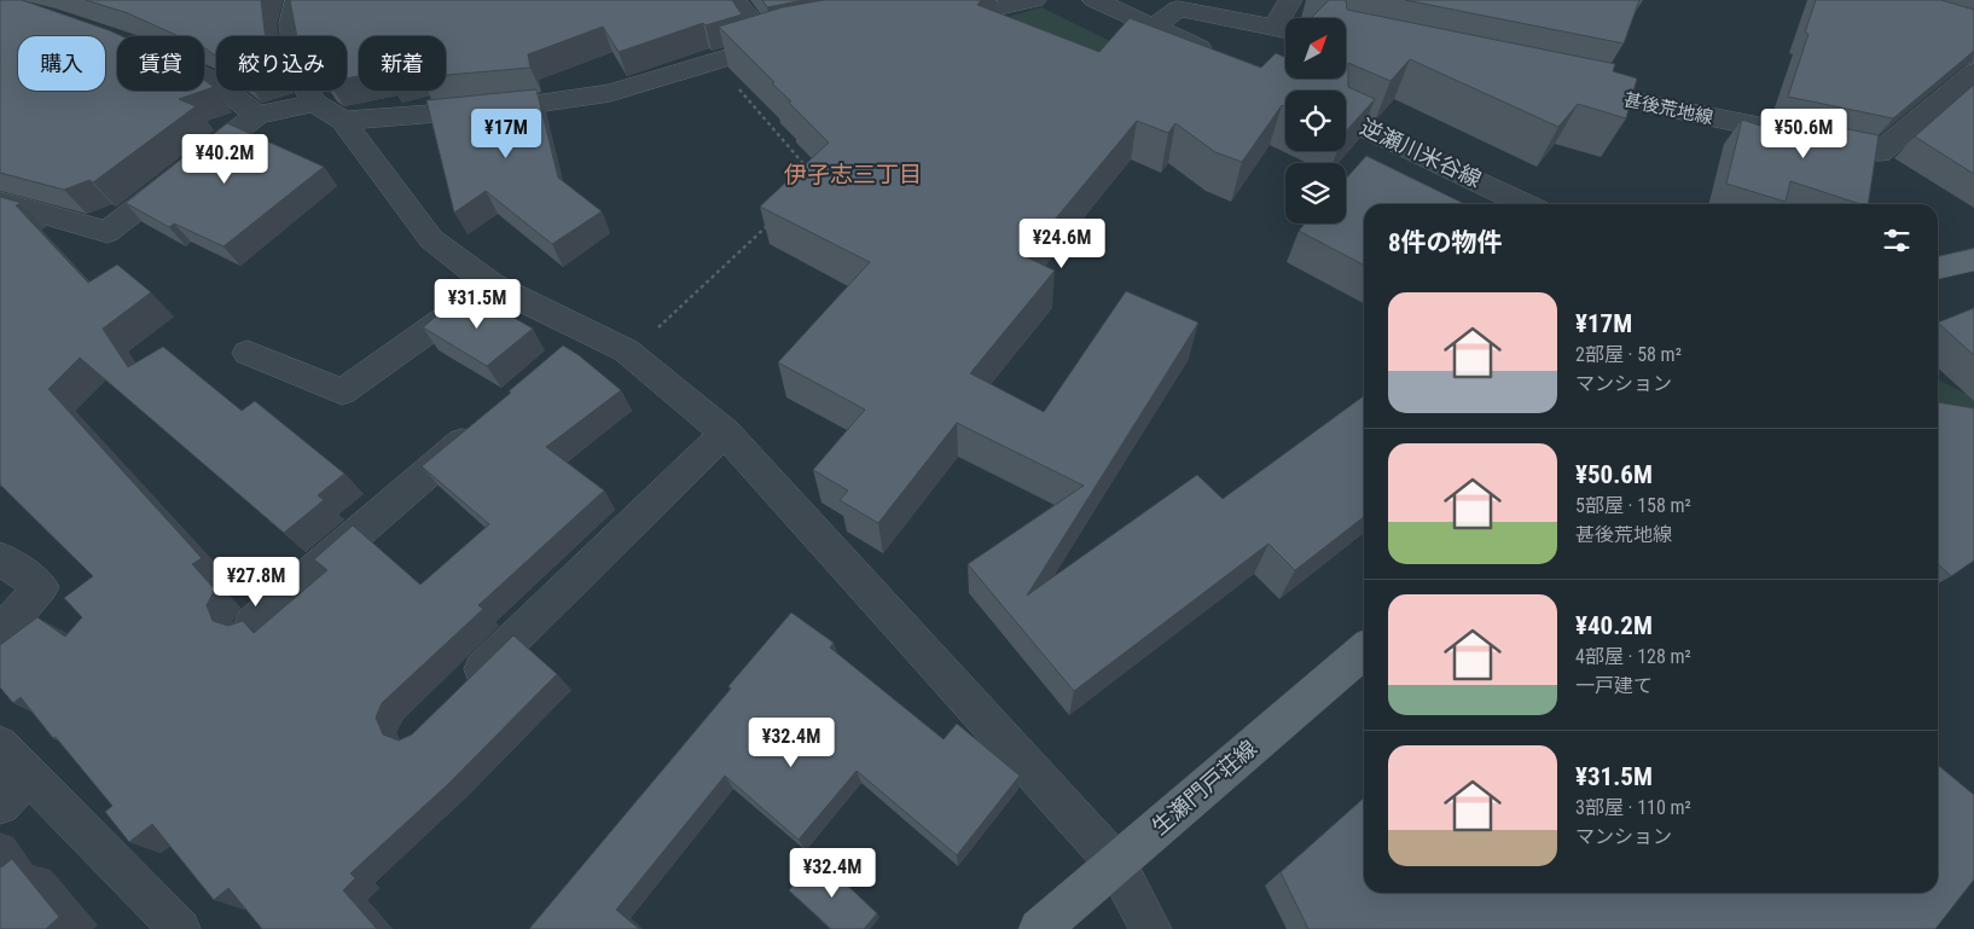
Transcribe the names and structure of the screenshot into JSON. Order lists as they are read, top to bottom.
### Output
{
  "streets": {
    "main road": ["生瀬門戸荘線"],
    "street": ["甚後荒地線", "逆瀬川米谷線"]
  },
  "districts": ["伊孑志三丁目"],
  "north": "top right",
  "page": {
    "chip": [
      "購入",
      "賃貸",
      "絞り込み",
      "新着"
    ],
    "price": [
      "¥17M",
      "¥50.6M",
      "¥40.2M",
      "¥24.6M",
      "¥31.5M",
      "¥27.8M",
      "¥32.4M",
      "¥32.4M"
    ],
    "heading": "8件の物件",
    "list": [
      {
        "name": "¥17M",
        "note": "2部屋 · 58 m² · マンション"
      },
      {
        "name": "¥50.6M",
        "note": "5部屋 · 158 m² · 甚後荒地線"
      },
      {
        "name": "¥40.2M",
        "note": "4部屋 · 128 m² · 一戸建て"
      },
      {
        "name": "¥31.5M",
        "note": "3部屋 · 110 m² · マンション"
      }
    ]
  }
}
